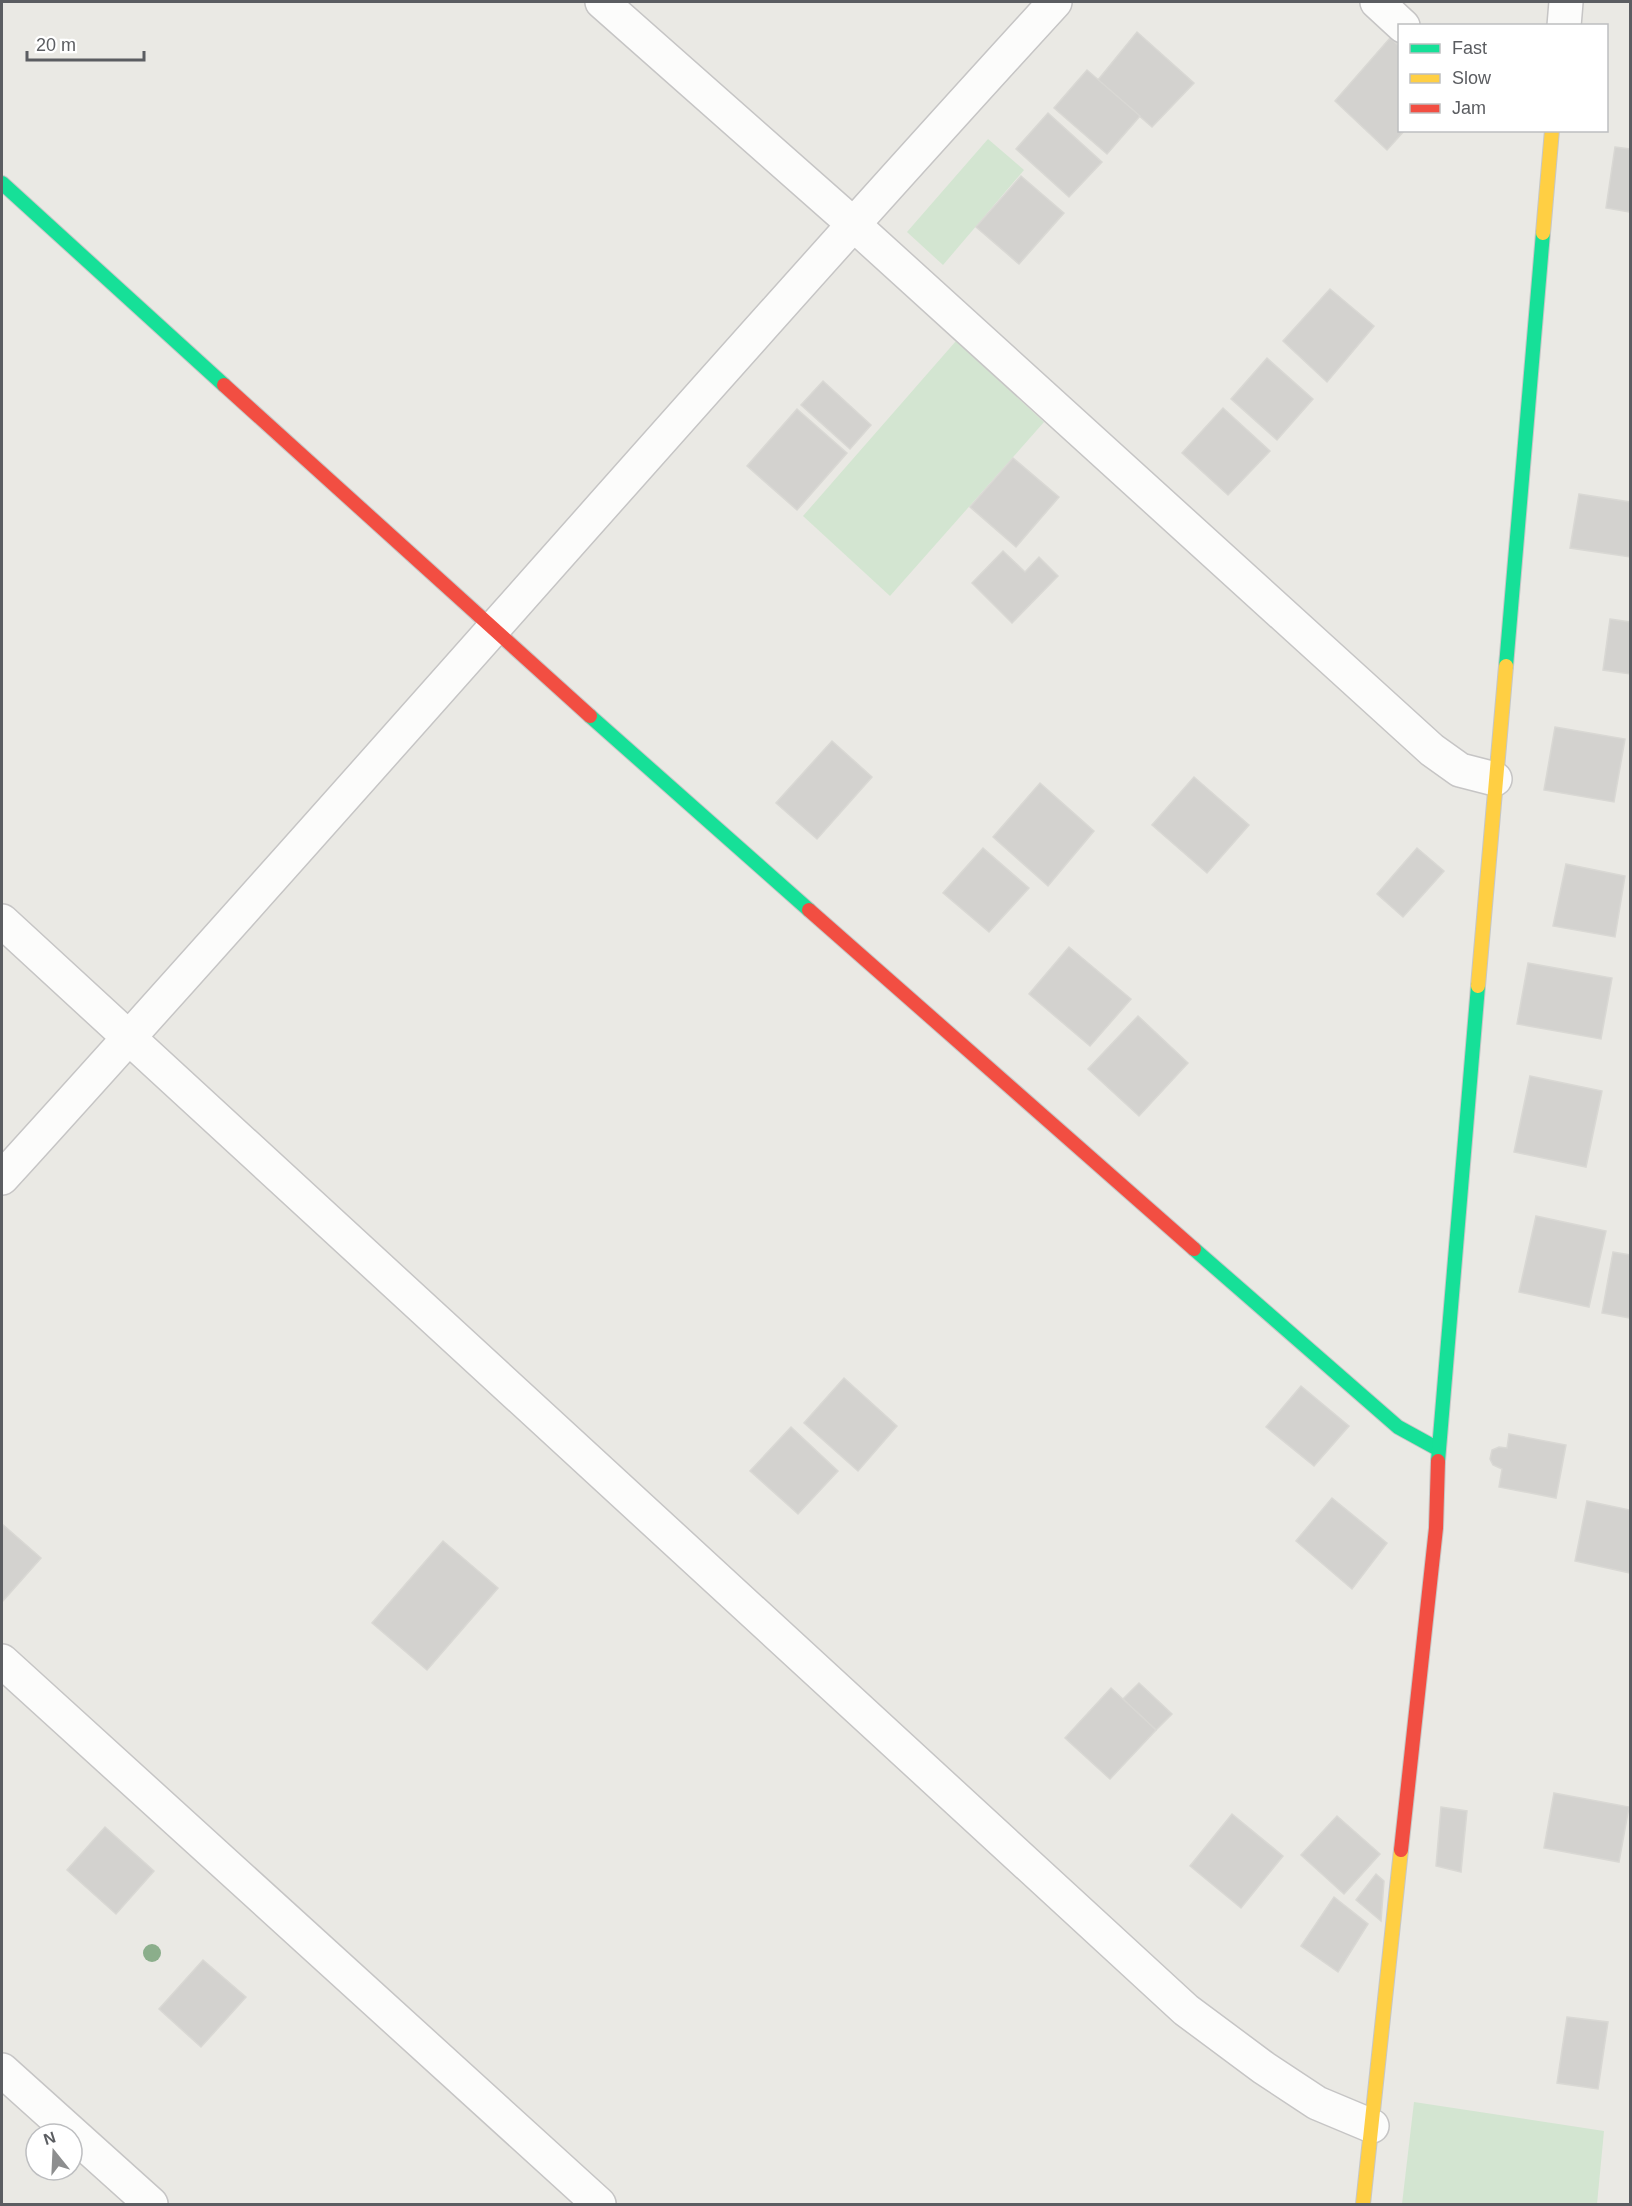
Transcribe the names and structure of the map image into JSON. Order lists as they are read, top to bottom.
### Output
{
  "legend": ["Fast", "Slow", "Jam"],
  "scale_bar": "20 m",
  "north": "top"
}
